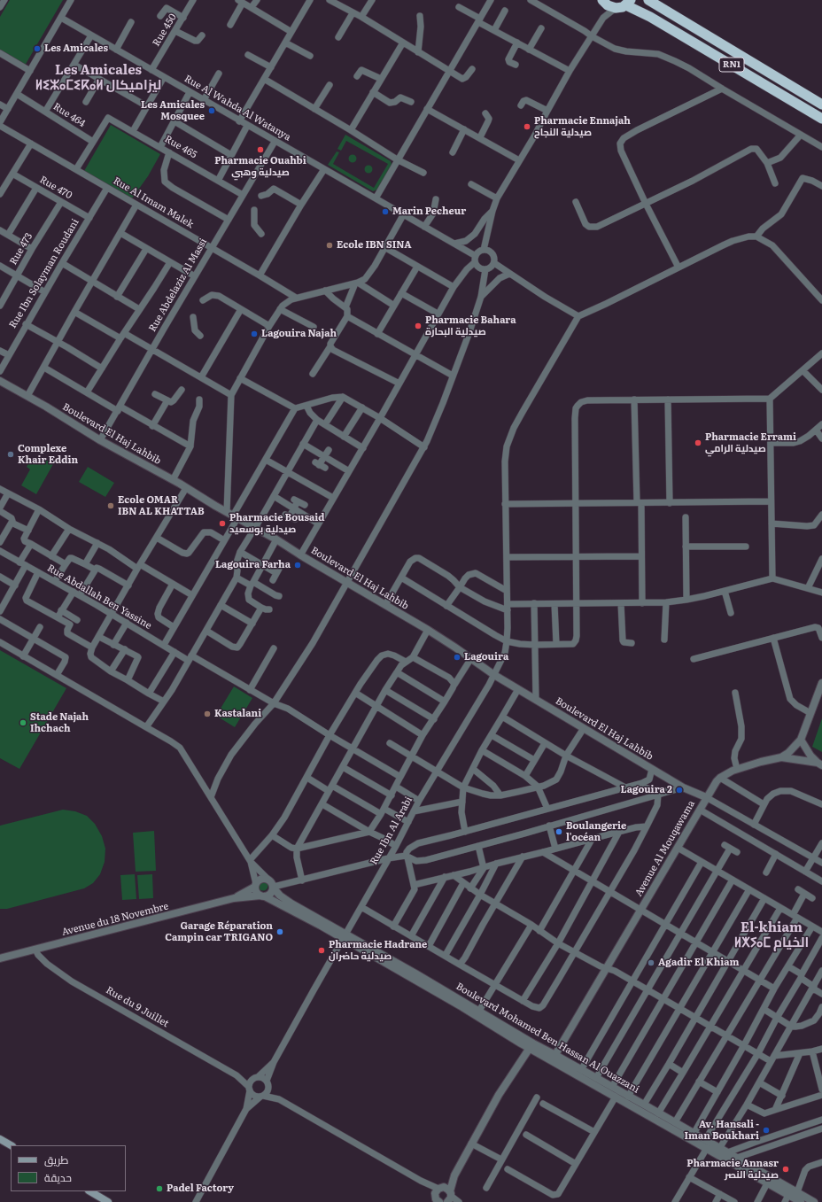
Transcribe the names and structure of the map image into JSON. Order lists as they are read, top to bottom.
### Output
{
  "streets": {
    "highway": ["RN1"],
    "street": [
      "Rue 450",
      "Rue Al Wahda Al Watanya",
      "Rue 464",
      "Rue 465",
      "Rue 470",
      "Rue Al Imam Malek",
      "Rue 473",
      "Rue Ibn Solayman Roudani",
      "Rue Abdelaziz Al Massi",
      "Boulevard El Haj Lahbib",
      "Rue Abdallah Ben Yassine",
      "Rue Ibn Al Arabi",
      "Avenue Al Mouqawama",
      "Avenue du 18 Novembre",
      "Rue du 9 Juillet",
      "Boulevard Mohamed Ben Hassan Al Ouazzani"
    ]
  },
  "crossings": [
    ["Rue 450", "Rue Al Wahda Al Watanya"],
    ["Rue Al Wahda Al Watanya", "Rue Abdelaziz Al Massi"],
    ["Rue 464", "Rue 465"],
    ["Rue 465", "Rue Abdelaziz Al Massi"],
    ["Rue 470", "Rue 473"],
    ["Rue 470", "Rue Ibn Solayman Roudani"],
    ["Rue Al Imam Malek", "Rue Ibn Solayman Roudani"],
    ["Rue Al Imam Malek", "Rue Abdelaziz Al Massi"],
    ["Rue Abdelaziz Al Massi", "Boulevard El Haj Lahbib"],
    ["Boulevard El Haj Lahbib", "Rue Ibn Al Arabi"],
    ["Boulevard El Haj Lahbib", "Avenue Al Mouqawama"],
    ["Rue Ibn Al Arabi", "Rue du 9 Juillet"],
    ["Rue Ibn Al Arabi", "Boulevard Mohamed Ben Hassan Al Ouazzani"],
    ["Avenue Al Mouqawama", "Boulevard Mohamed Ben Hassan Al Ouazzani"],
    ["Avenue du 18 Novembre", "Rue du 9 Juillet"],
    ["Avenue du 18 Novembre", "Boulevard Mohamed Ben Hassan Al Ouazzani"]
  ],
  "districts": ["Les Amicales ⵍⵉⵣⴰⵎⵉⴽⴰⵍ ليزاميكال", "El-khiam ⵍⵅⵢⴰⵎ الخيام"],
  "places": [
    "Les Amicales",
    "Les Amicales Mosquee",
    "Pharmacie Ennajah صيدلية النجاح",
    "Pharmacie Ouahbi صيدلية وهبي",
    "Marin Pecheur",
    "Ecole IBN SINA",
    "Pharmacie Bahara صيدلية البحارة",
    "Lagouira Najah",
    "Pharmacie Errami صيدلية الرامي",
    "Complexe Khair Eddin",
    "Ecole OMAR IBN AL KHATTAB",
    "Pharmacie Bousaid صيدلية بوسعيد",
    "Lagouira Farha",
    "Lagouira",
    "Kastalani",
    "Stade Najah Ihchach",
    "Lagouira 2",
    "Boulangerie l'océan",
    "Garage Réparation Campin car TRIGANO",
    "Pharmacie Hadrane صيدلية حاضران",
    "Agadir El Khiam",
    "Av. Hansali - Iman Boukhari",
    "Pharmacie Annasr صيدلية النصر",
    "Padel Factory"
  ],
  "legend": ["طريق", "حديقة"]
}
